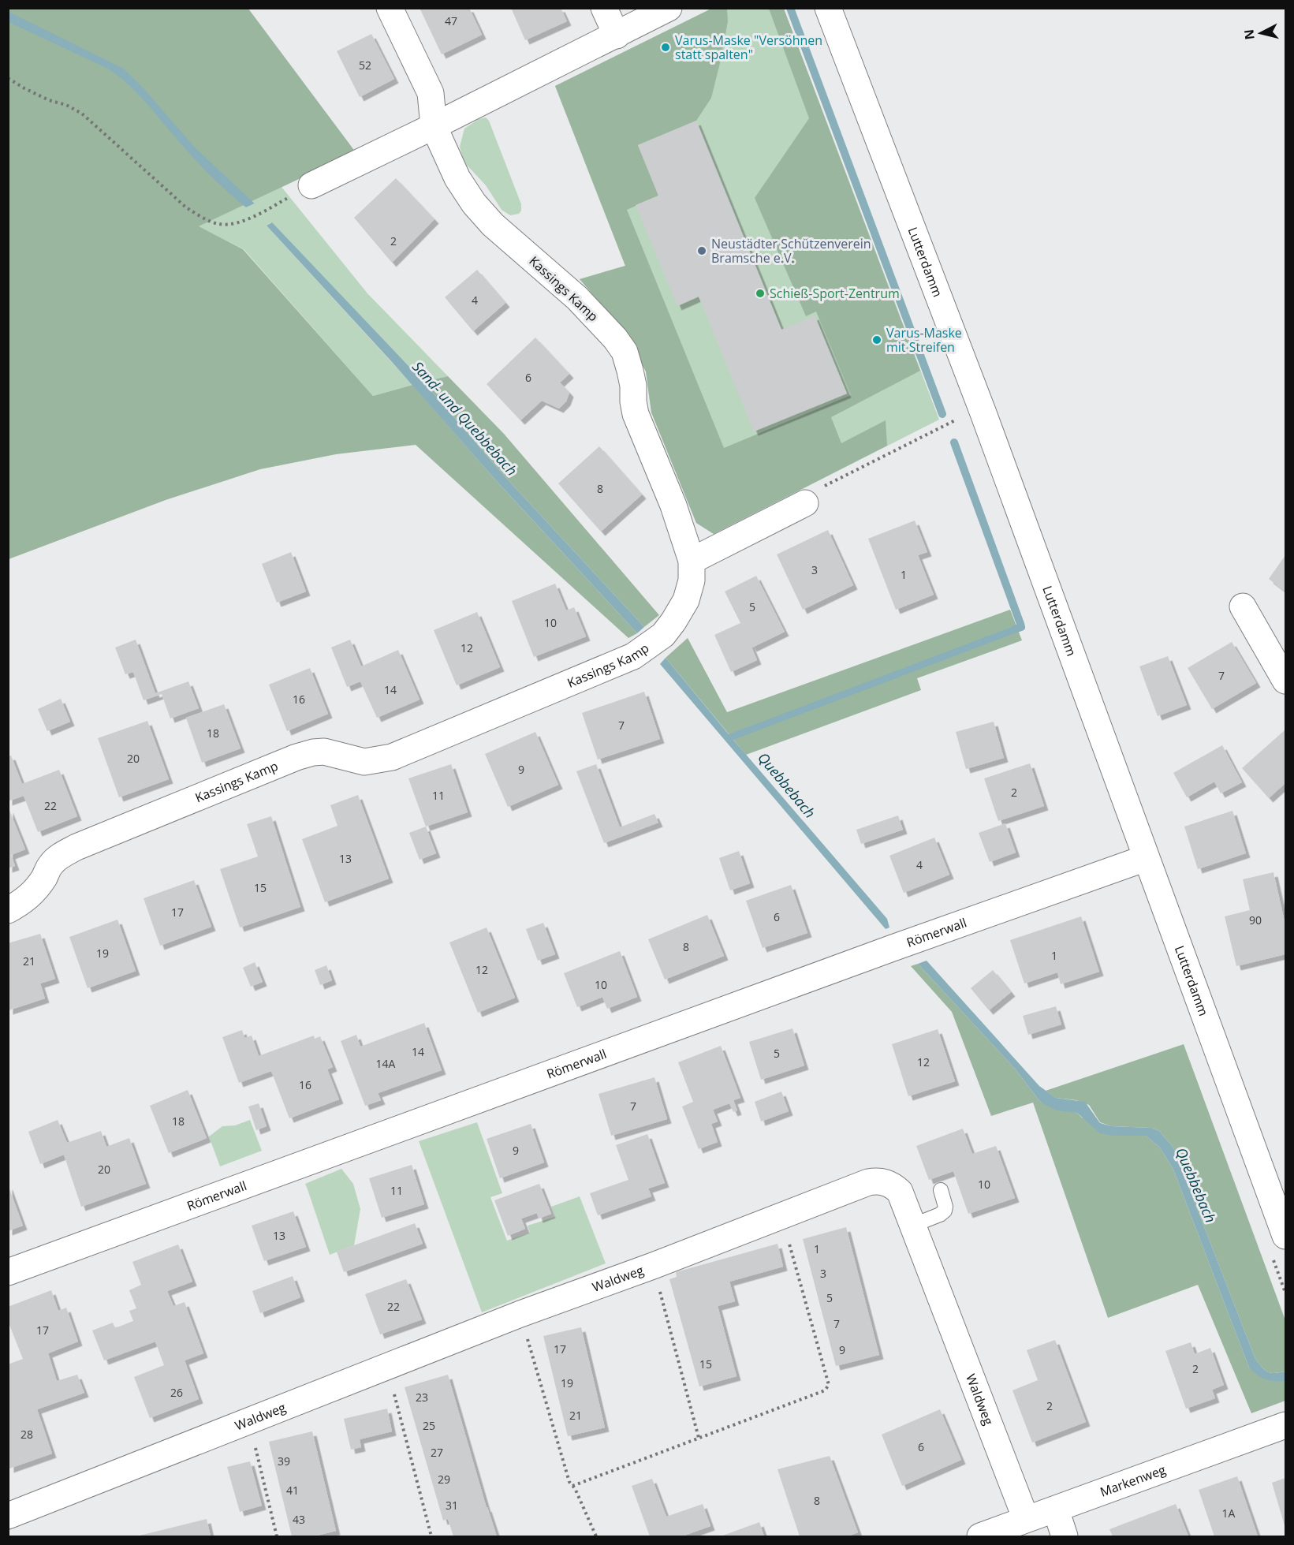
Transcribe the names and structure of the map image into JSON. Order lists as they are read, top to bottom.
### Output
{
  "streets": {
    "street": [
      "Lutterdamm",
      "Kassings Kamp",
      "Römerwall",
      "Waldweg",
      "Markenweg"
    ]
  },
  "crossings": [
    ["Lutterdamm", "Römerwall"],
    ["Waldweg", "Markenweg"]
  ],
  "water": ["Sand- und Quebbebach", "Quebbebach"],
  "places": [
    "Varus-Maske \"Versöhnen statt spalten\"",
    "Neustädter Schützenverein Bramsche e.V.",
    "Schieß-Sport-Zentrum",
    "Varus-Maske mit Streifen"
  ],
  "house_numbers": [
    "47",
    "52",
    "2",
    "4",
    "6",
    "8",
    "3",
    "1",
    "5",
    "10",
    "12",
    "7",
    "14",
    "16",
    "7",
    "18",
    "20",
    "9",
    "2",
    "11",
    "22",
    "13",
    "4",
    "15",
    "17",
    "6",
    "90",
    "8",
    "19",
    "1",
    "21",
    "12",
    "10",
    "14",
    "5",
    "12",
    "14A",
    "16",
    "7",
    "18",
    "9",
    "20",
    "10",
    "11",
    "13",
    "1",
    "3",
    "5",
    "22",
    "7",
    "17",
    "17",
    "9",
    "15",
    "2",
    "19",
    "26",
    "23",
    "2",
    "21",
    "25",
    "28",
    "6",
    "27",
    "39",
    "29",
    "41",
    "8",
    "31",
    "1A",
    "43"
  ],
  "north": "left"
}
